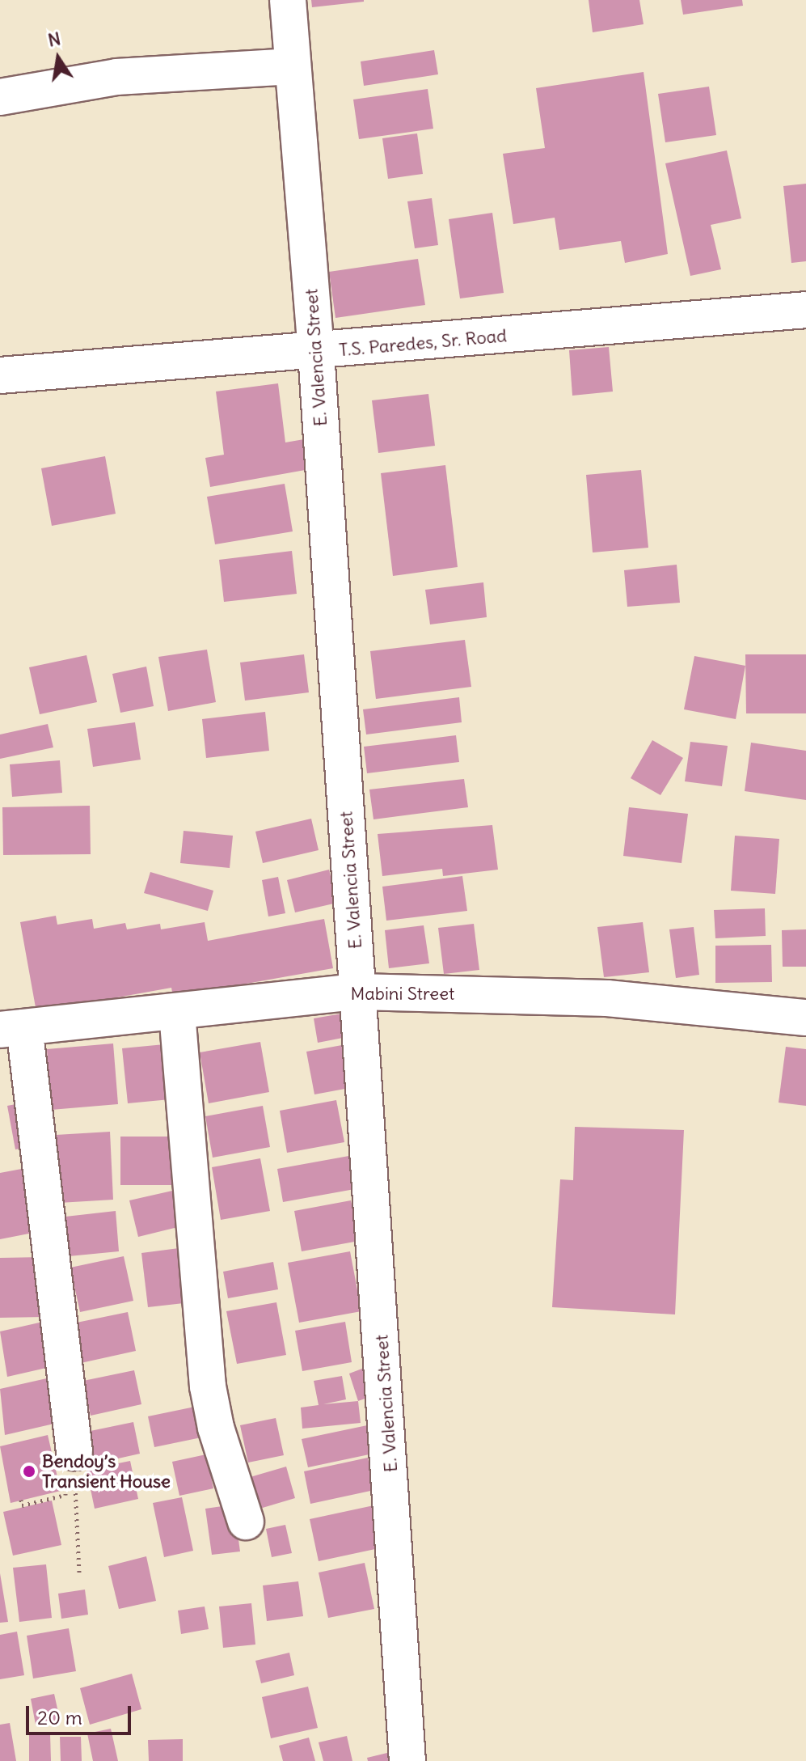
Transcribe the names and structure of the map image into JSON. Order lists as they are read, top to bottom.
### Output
{
  "streets": {
    "street": ["T.S. Paredes, Sr. Road", "E. Valencia Street", "Mabini Street"]
  },
  "crossings": [
    ["T.S. Paredes, Sr. Road", "E. Valencia Street"],
    ["E. Valencia Street", "Mabini Street"]
  ],
  "places": ["Bendoy’s Transient House"],
  "scale_bar": "20 m",
  "north": "top"
}
